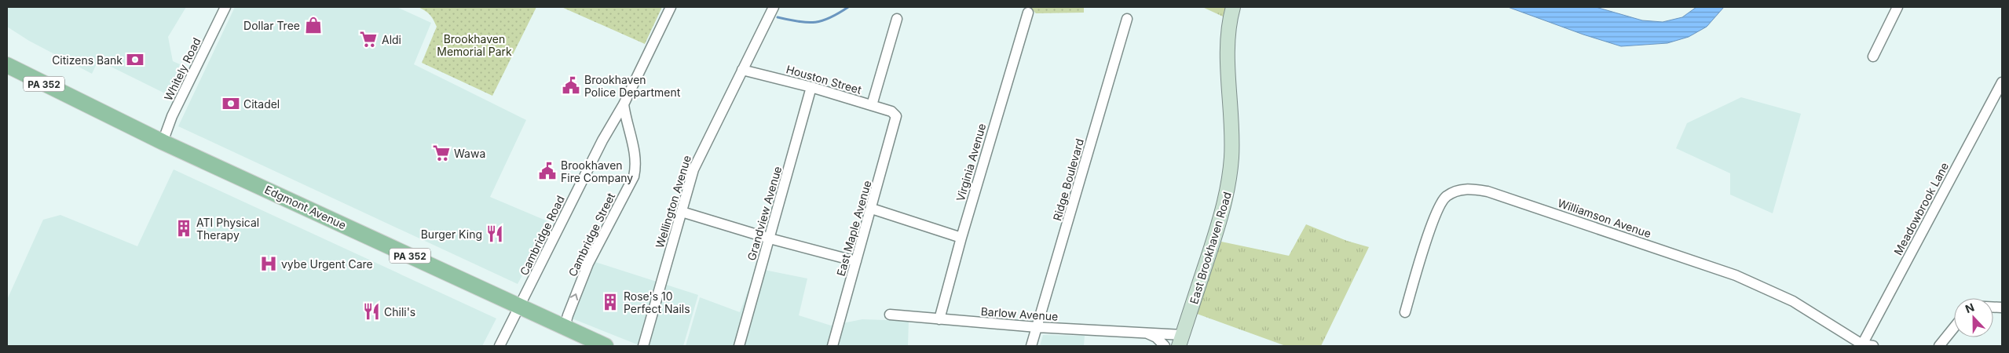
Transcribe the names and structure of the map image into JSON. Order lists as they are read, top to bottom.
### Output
{
  "streets": {
    "main road": ["PA 352", "Edgmont Avenue"],
    "street": [
      "Whitely Road",
      "Houston Street",
      "Virginia Avenue",
      "Ridge Boulevard",
      "Wellington Avenue",
      "Meadowbrook Lane",
      "Grandview Avenue",
      "Williamson Avenue",
      "East Maple Avenue",
      "Cambridge Street",
      "Cambridge Road",
      "East Brookhaven Road",
      "Barlow Avenue"
    ]
  },
  "crossings": [
    ["Whitely Road", "Edgmont Avenue"],
    ["Houston Street", "Wellington Avenue"],
    ["Houston Street", "Grandview Avenue"],
    ["Houston Street", "East Maple Avenue"],
    ["Virginia Avenue", "Barlow Avenue"],
    ["Ridge Boulevard", "Barlow Avenue"],
    ["Edgmont Avenue", "Cambridge Street"],
    ["Edgmont Avenue", "Cambridge Road"],
    ["Meadowbrook Lane", "Williamson Avenue"],
    ["Cambridge Street", "Cambridge Road"],
    ["East Brookhaven Road", "Barlow Avenue"]
  ],
  "one_way": ["Cambridge Street"],
  "parks": ["Brookhaven Memorial Park"],
  "places": {
    "shop": ["Dollar Tree"],
    "supermarket": ["Aldi", "Wawa"],
    "bank": ["Citizens Bank", "Citadel"],
    "public building": ["Brookhaven Police Department", "Brookhaven Fire Company"],
    "building": ["ATI Physical Therapy", "Rose's 10 Perfect Nails"],
    "restaurant": ["Burger King", "Chili's"],
    "hospital": ["vybe Urgent Care"]
  },
  "north": "top"
}
